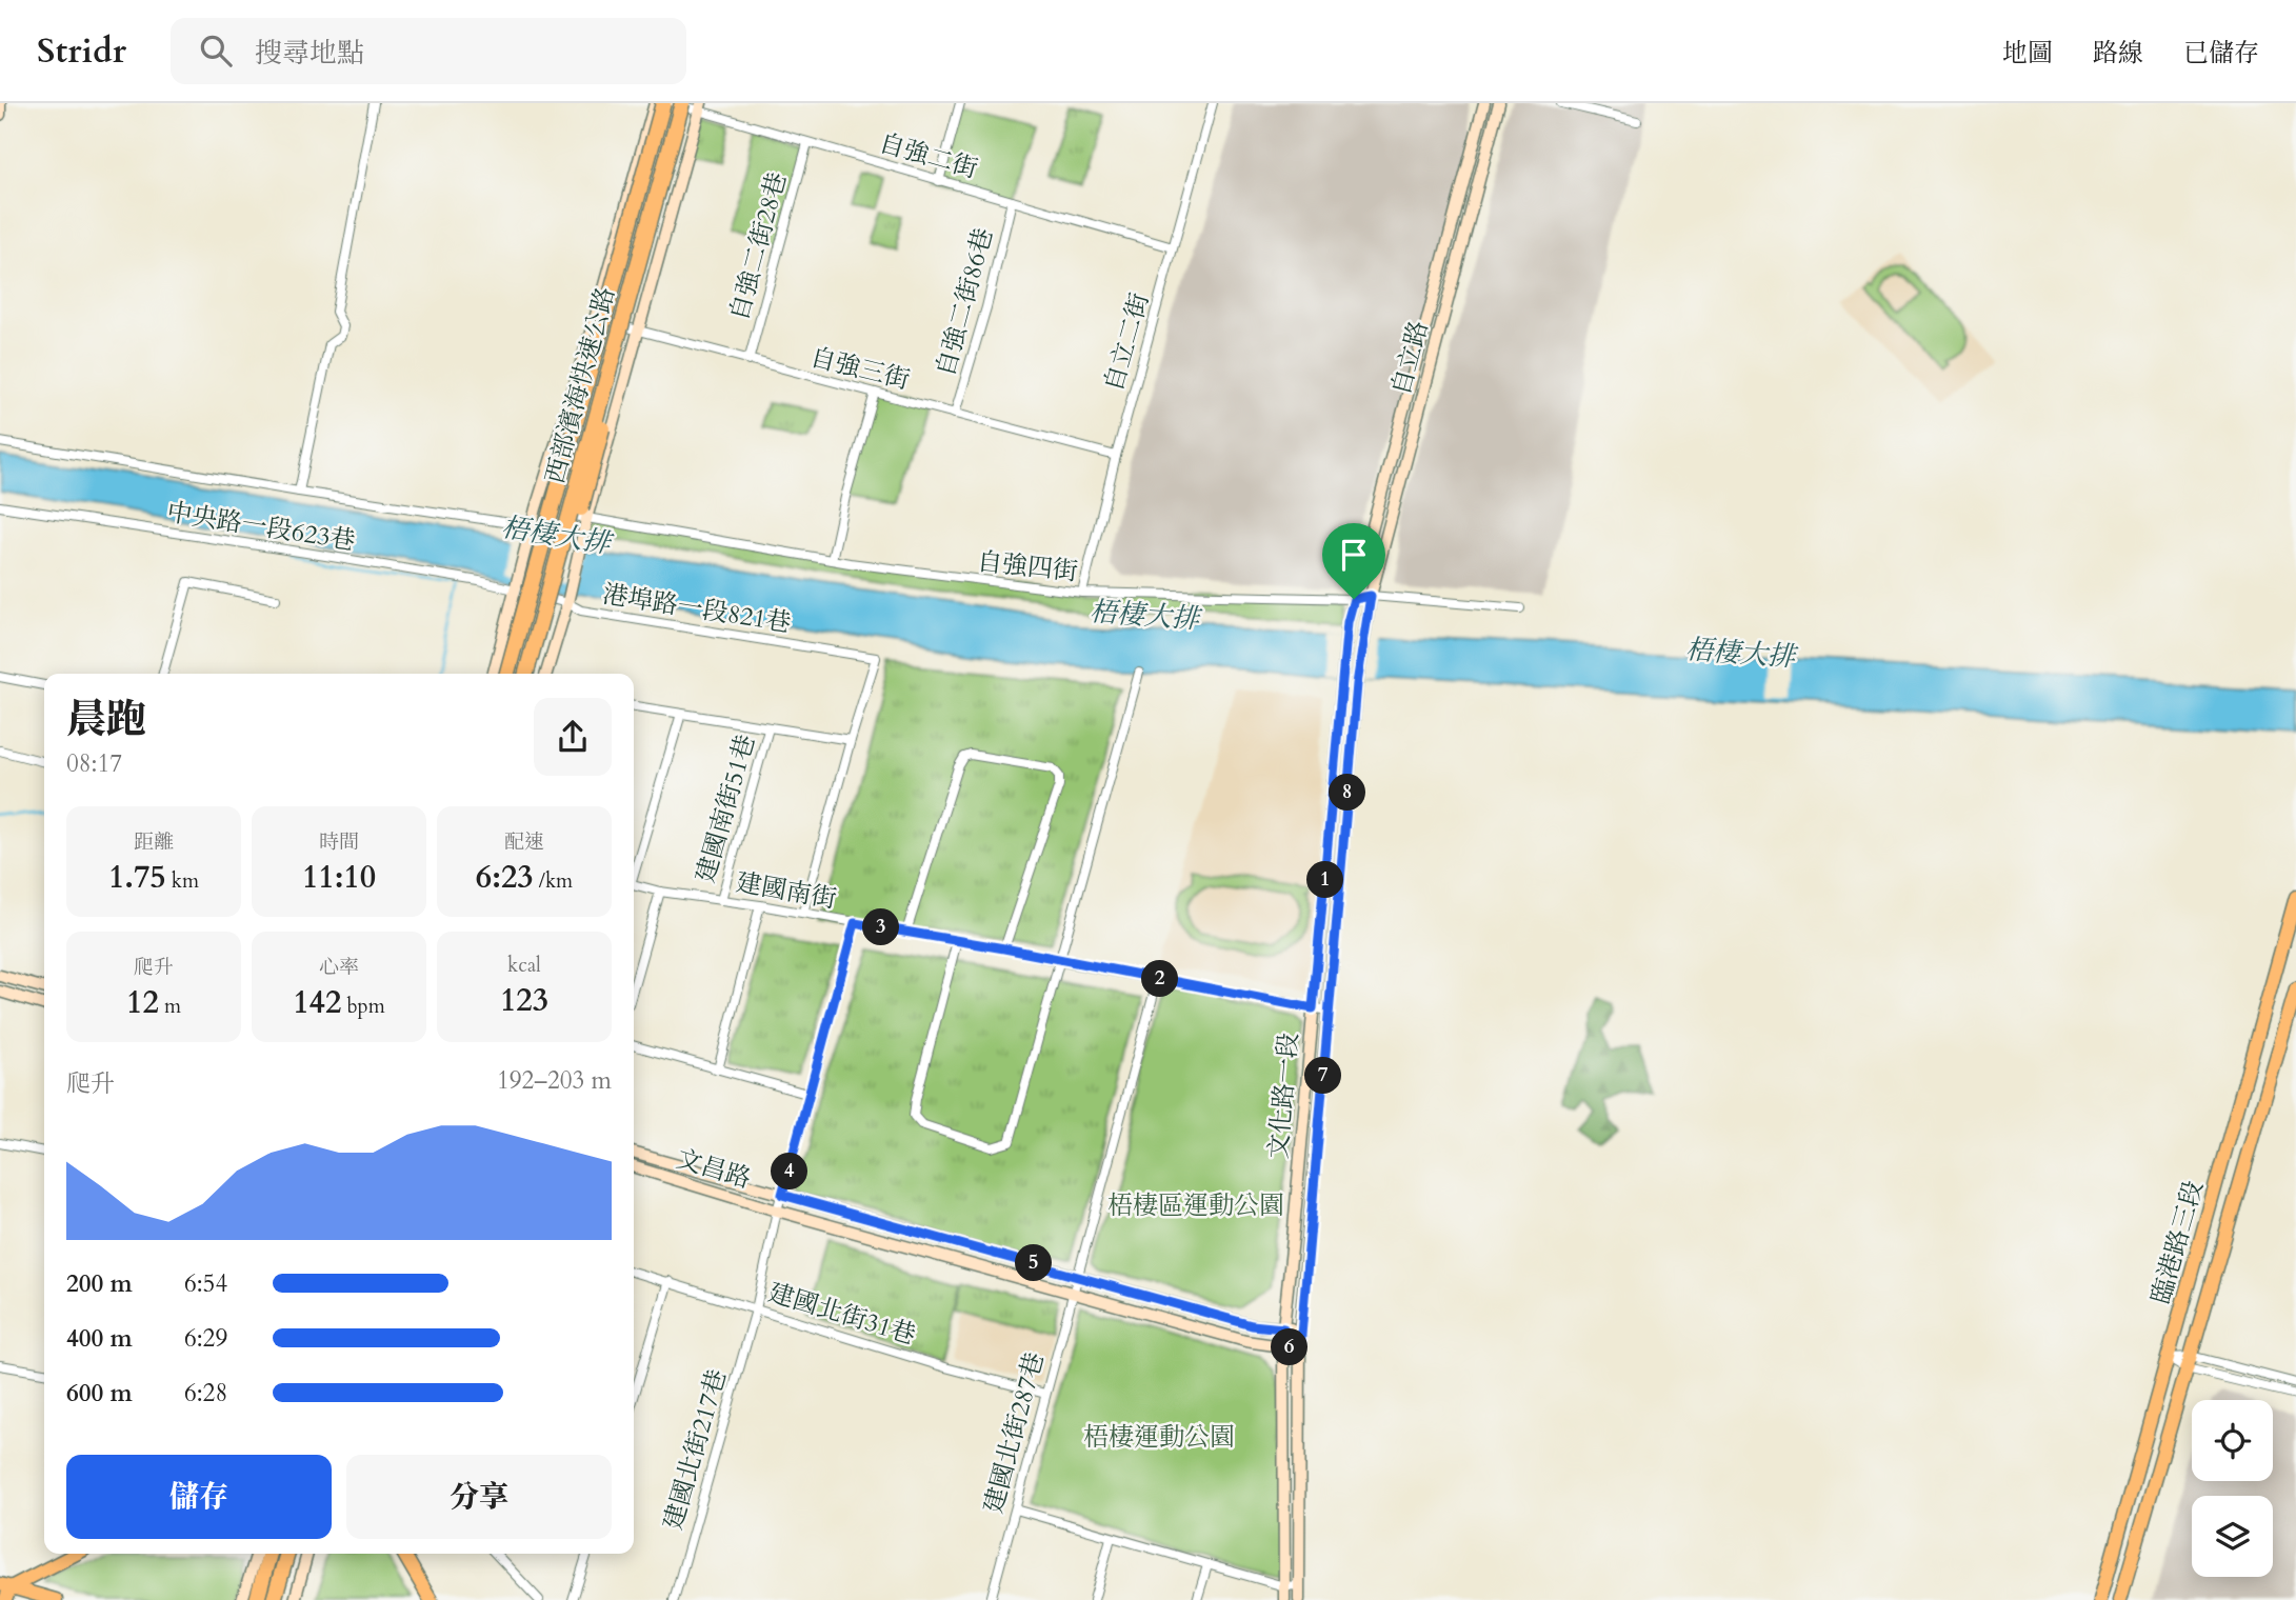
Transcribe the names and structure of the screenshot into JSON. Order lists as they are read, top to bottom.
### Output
{
  "streets": {
    "highway": ["西部濱海快速公路"],
    "main road": ["臨港路三段"],
    "street": [
      "自強二街",
      "自強二街28巷",
      "自強二街86巷",
      "自立二街",
      "自立路",
      "自強三街",
      "中央路一段623巷",
      "自強四街",
      "港埠路一段821巷",
      "建國南街51巷",
      "建國南街",
      "文化路一段",
      "文昌路",
      "建國北街31巷",
      "建國北街287巷",
      "建國北街217巷"
    ]
  },
  "crossings": [
    ["自強二街", "自強二街28巷"],
    ["自強二街", "自強二街86巷"],
    ["自強二街", "自立二街"],
    ["自強二街28巷", "自強三街"],
    ["自強二街86巷", "自強三街"],
    ["自立二街", "自強三街"],
    ["自立二街", "自強四街"],
    ["自立路", "自強四街"],
    ["自立路", "文化路一段"],
    ["中央路一段623巷", "港埠路一段821巷"],
    ["建國南街51巷", "建國南街"],
    ["建國南街", "文化路一段"],
    ["建國南街", "建國北街287巷"],
    ["建國南街", "建國北街217巷"],
    ["文化路一段", "文昌路"],
    ["文昌路", "建國北街287巷"],
    ["文昌路", "建國北街217巷"],
    ["建國北街31巷", "建國北街287巷"],
    ["建國北街31巷", "建國北街217巷"]
  ],
  "water": ["梧棲大排"],
  "parks": ["梧棲區運動公園", "梧棲運動公園"],
  "page": {
    "header": "Stridr",
    "search": "搜尋地點",
    "nav": ["地圖", "路線", "已儲存"],
    "heading": ["晨跑", "08:17"],
    "pins": [
      "8",
      "1",
      "3",
      "2",
      "7",
      "4",
      "5",
      "6"
    ],
    "stats": [
      ["距離", "1.75 km"],
      ["時間", "11:10"],
      ["配速", "6:23 /km"],
      ["爬升", "12 m"],
      ["心率", "142 bpm"],
      ["kcal", "123"]
    ],
    "chart": ["爬升", "192–203 m"],
    "list": [
      {
        "name": "200 m",
        "note": "6:54"
      },
      {
        "name": "400 m",
        "note": "6:29"
      },
      {
        "name": "600 m",
        "note": "6:28"
      }
    ],
    "buttons": ["儲存", "分享"]
  }
}
